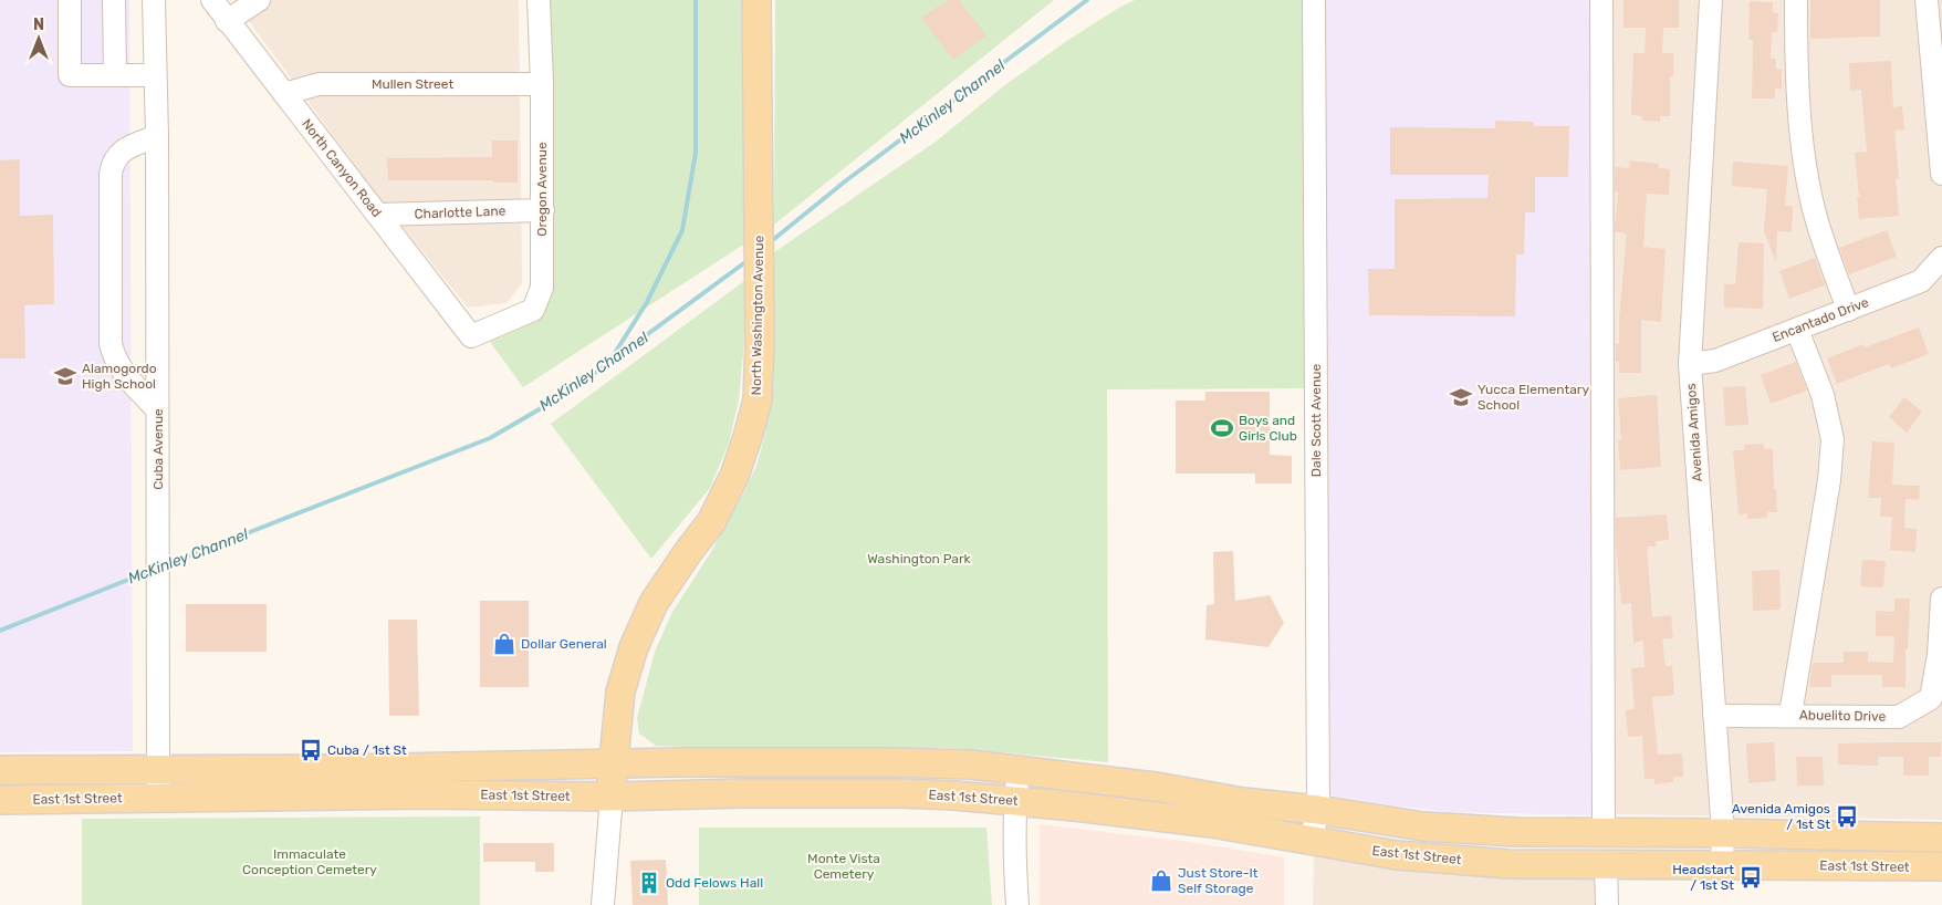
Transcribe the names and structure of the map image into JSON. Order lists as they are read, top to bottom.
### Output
{
  "streets": {
    "main road": ["North Washington Avenue", "East 1st Street"],
    "street": [
      "Mullen Street",
      "North Canyon Road",
      "Oregon Avenue",
      "Charlotte Lane",
      "Encantado Drive",
      "Dale Scott Avenue",
      "Avenida Amigos",
      "Cuba Avenue",
      "Abuelito Drive"
    ]
  },
  "crossings": [
    ["Mullen Street", "North Canyon Road"],
    ["Mullen Street", "Oregon Avenue"],
    ["North Canyon Road", "Oregon Avenue"],
    ["North Canyon Road", "Charlotte Lane"],
    ["Oregon Avenue", "Charlotte Lane"],
    ["North Washington Avenue", "East 1st Street"],
    ["Encantado Drive", "Avenida Amigos"],
    ["Dale Scott Avenue", "East 1st Street"],
    ["Avenida Amigos", "Abuelito Drive"],
    ["Avenida Amigos", "East 1st Street"],
    ["Cuba Avenue", "East 1st Street"]
  ],
  "water": ["McKinley Channel"],
  "parks": ["Washington Park", "Immaculate Conception Cemetery", "Monte Vista Cemetery"],
  "places": {
    "school or university": ["Alamogordo High School", "Yucca Elementary School"],
    "sports": ["Boys and Girls Club"],
    "shop": ["Dollar General", "Just Store-It Self Storage"],
    "bus stop": ["Cuba / 1st St", "Avenida Amigos / 1st St", "Headstart / 1st St"],
    "building": ["Odd Felows Hall"]
  },
  "north": "top"
}
